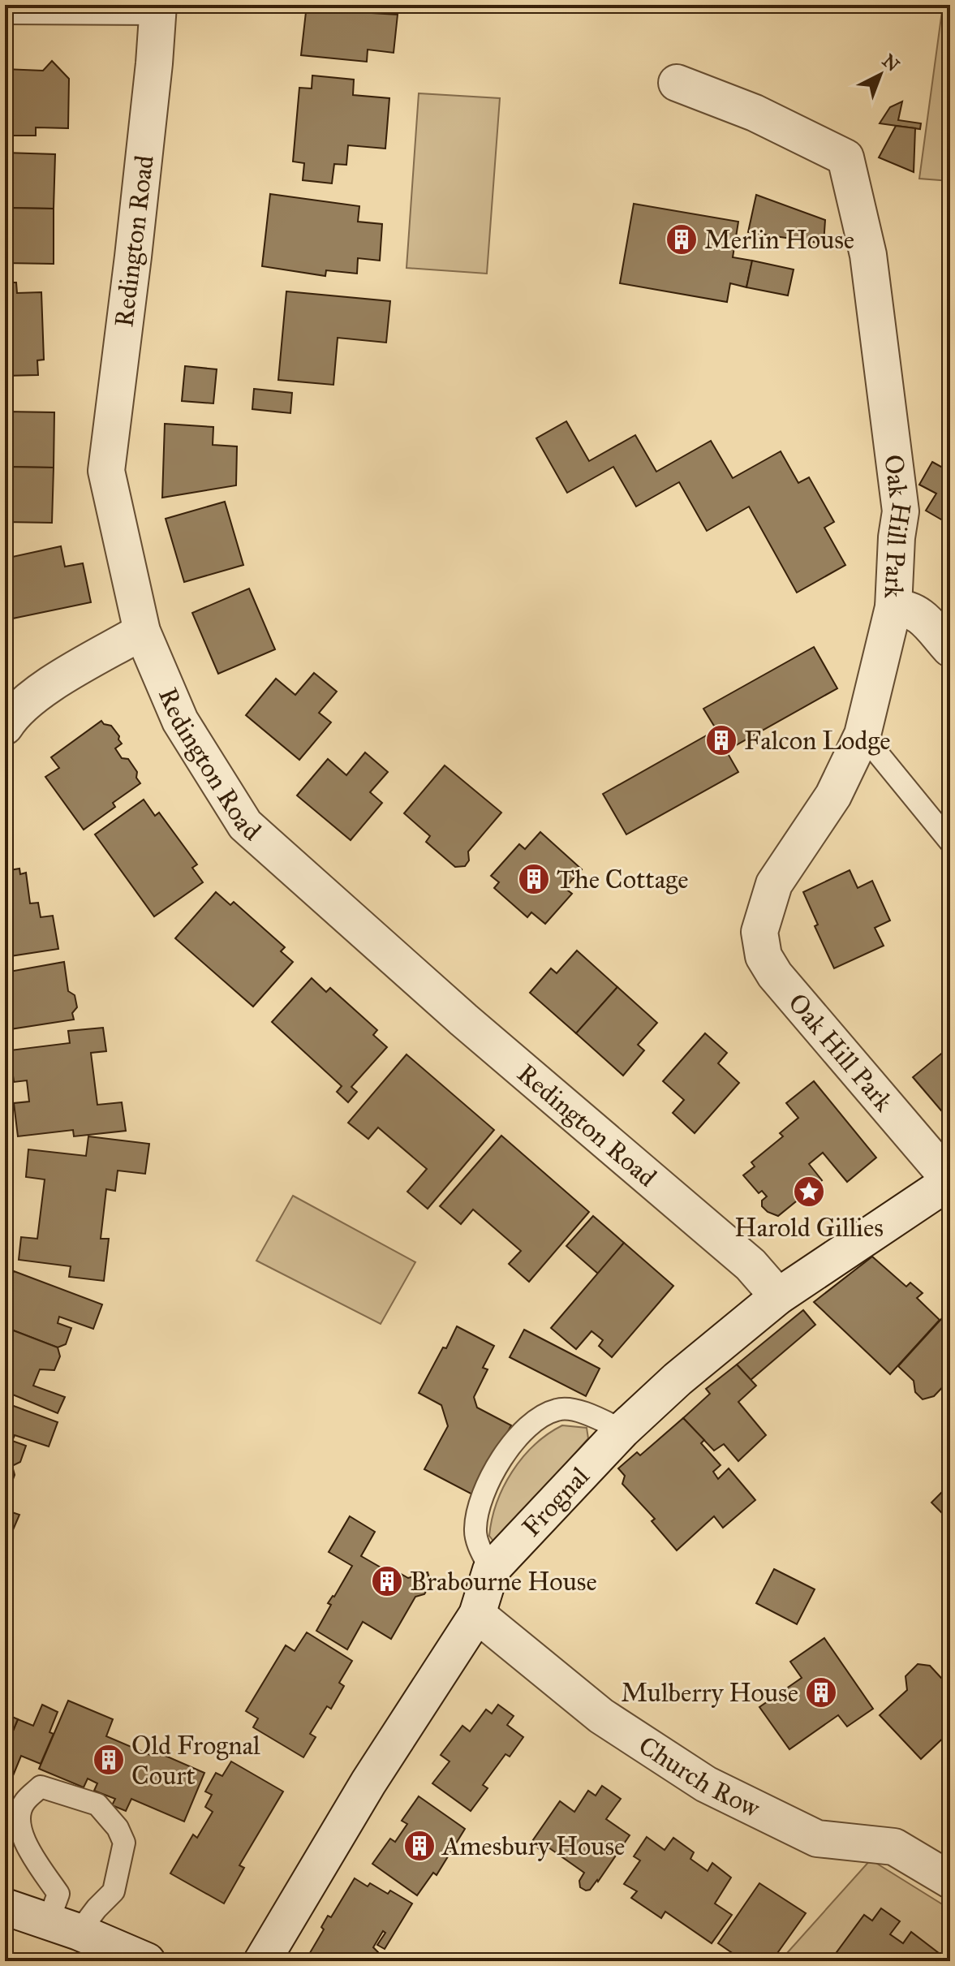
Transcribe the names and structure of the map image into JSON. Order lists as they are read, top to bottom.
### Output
{
  "streets": {
    "street": [
      "Redington Road",
      "Oak Hill Park",
      "Frognal",
      "Church Row"
    ]
  },
  "crossings": [
    ["Redington Road", "Frognal"],
    ["Oak Hill Park", "Frognal"],
    ["Frognal", "Church Row"]
  ],
  "places": {
    "building": [
      "Merlin House",
      "Falcon Lodge",
      "The Cottage",
      "Brabourne House",
      "Mulberry House",
      "Old Frognal Court",
      "Amesbury House"
    ],
    "place": ["Harold Gillies"]
  },
  "north": "top right"
}
